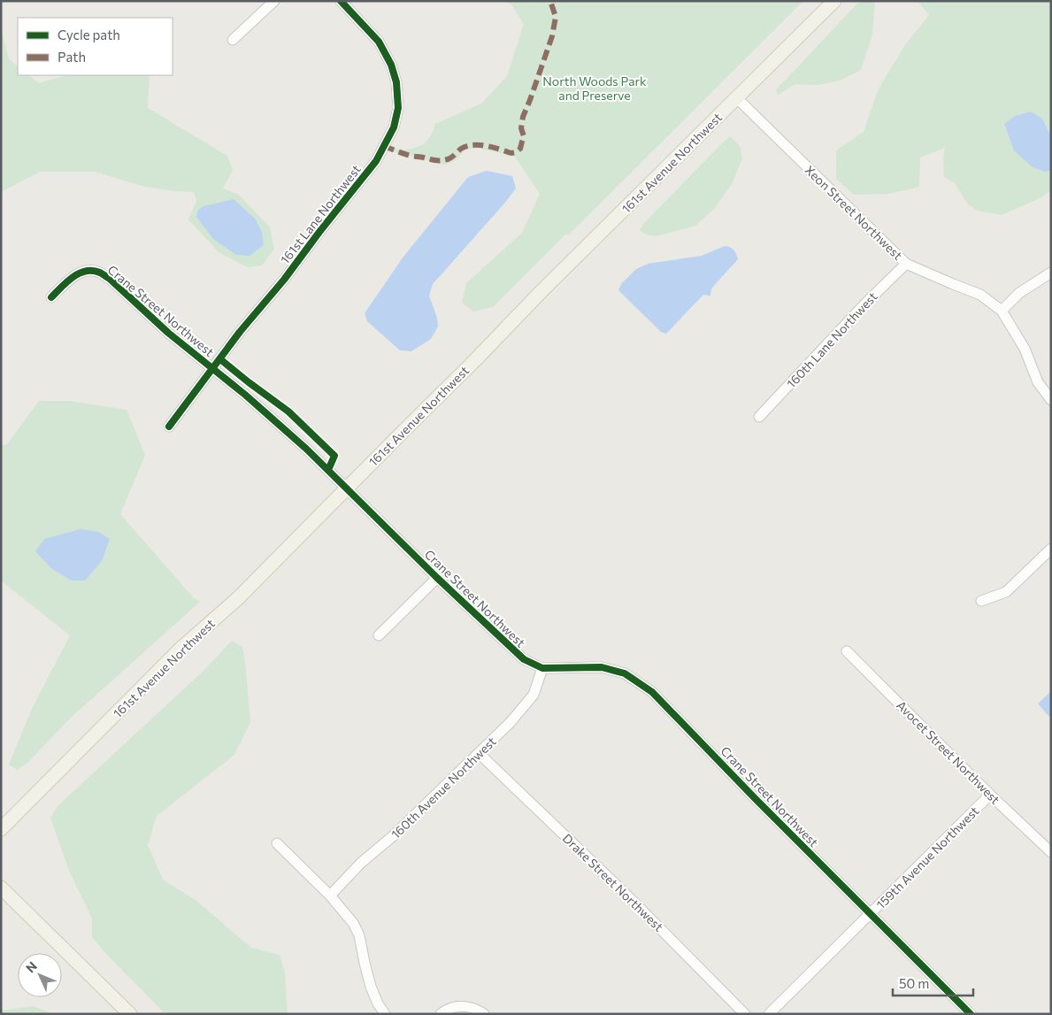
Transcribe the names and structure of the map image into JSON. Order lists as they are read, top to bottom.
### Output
{
  "streets": {
    "main road": ["161st Avenue Northwest"],
    "street": [
      "Xeon Street Northwest",
      "161st Lane Northwest",
      "Crane Street Northwest",
      "160th Lane Northwest",
      "Avocet Street Northwest",
      "160th Avenue Northwest",
      "159th Avenue Northwest",
      "Drake Street Northwest"
    ]
  },
  "crossings": [
    ["161st Avenue Northwest", "Xeon Street Northwest"],
    ["161st Avenue Northwest", "Crane Street Northwest"],
    ["Xeon Street Northwest", "160th Lane Northwest"],
    ["161st Lane Northwest", "Crane Street Northwest"],
    ["Crane Street Northwest", "160th Avenue Northwest"],
    ["Crane Street Northwest", "159th Avenue Northwest"],
    ["Avocet Street Northwest", "159th Avenue Northwest"],
    ["160th Avenue Northwest", "Drake Street Northwest"]
  ],
  "parks": ["North Woods Park and Preserve"],
  "legend": ["Cycle path", "Path"],
  "scale_bar": "50 m",
  "north": "top left"
}
